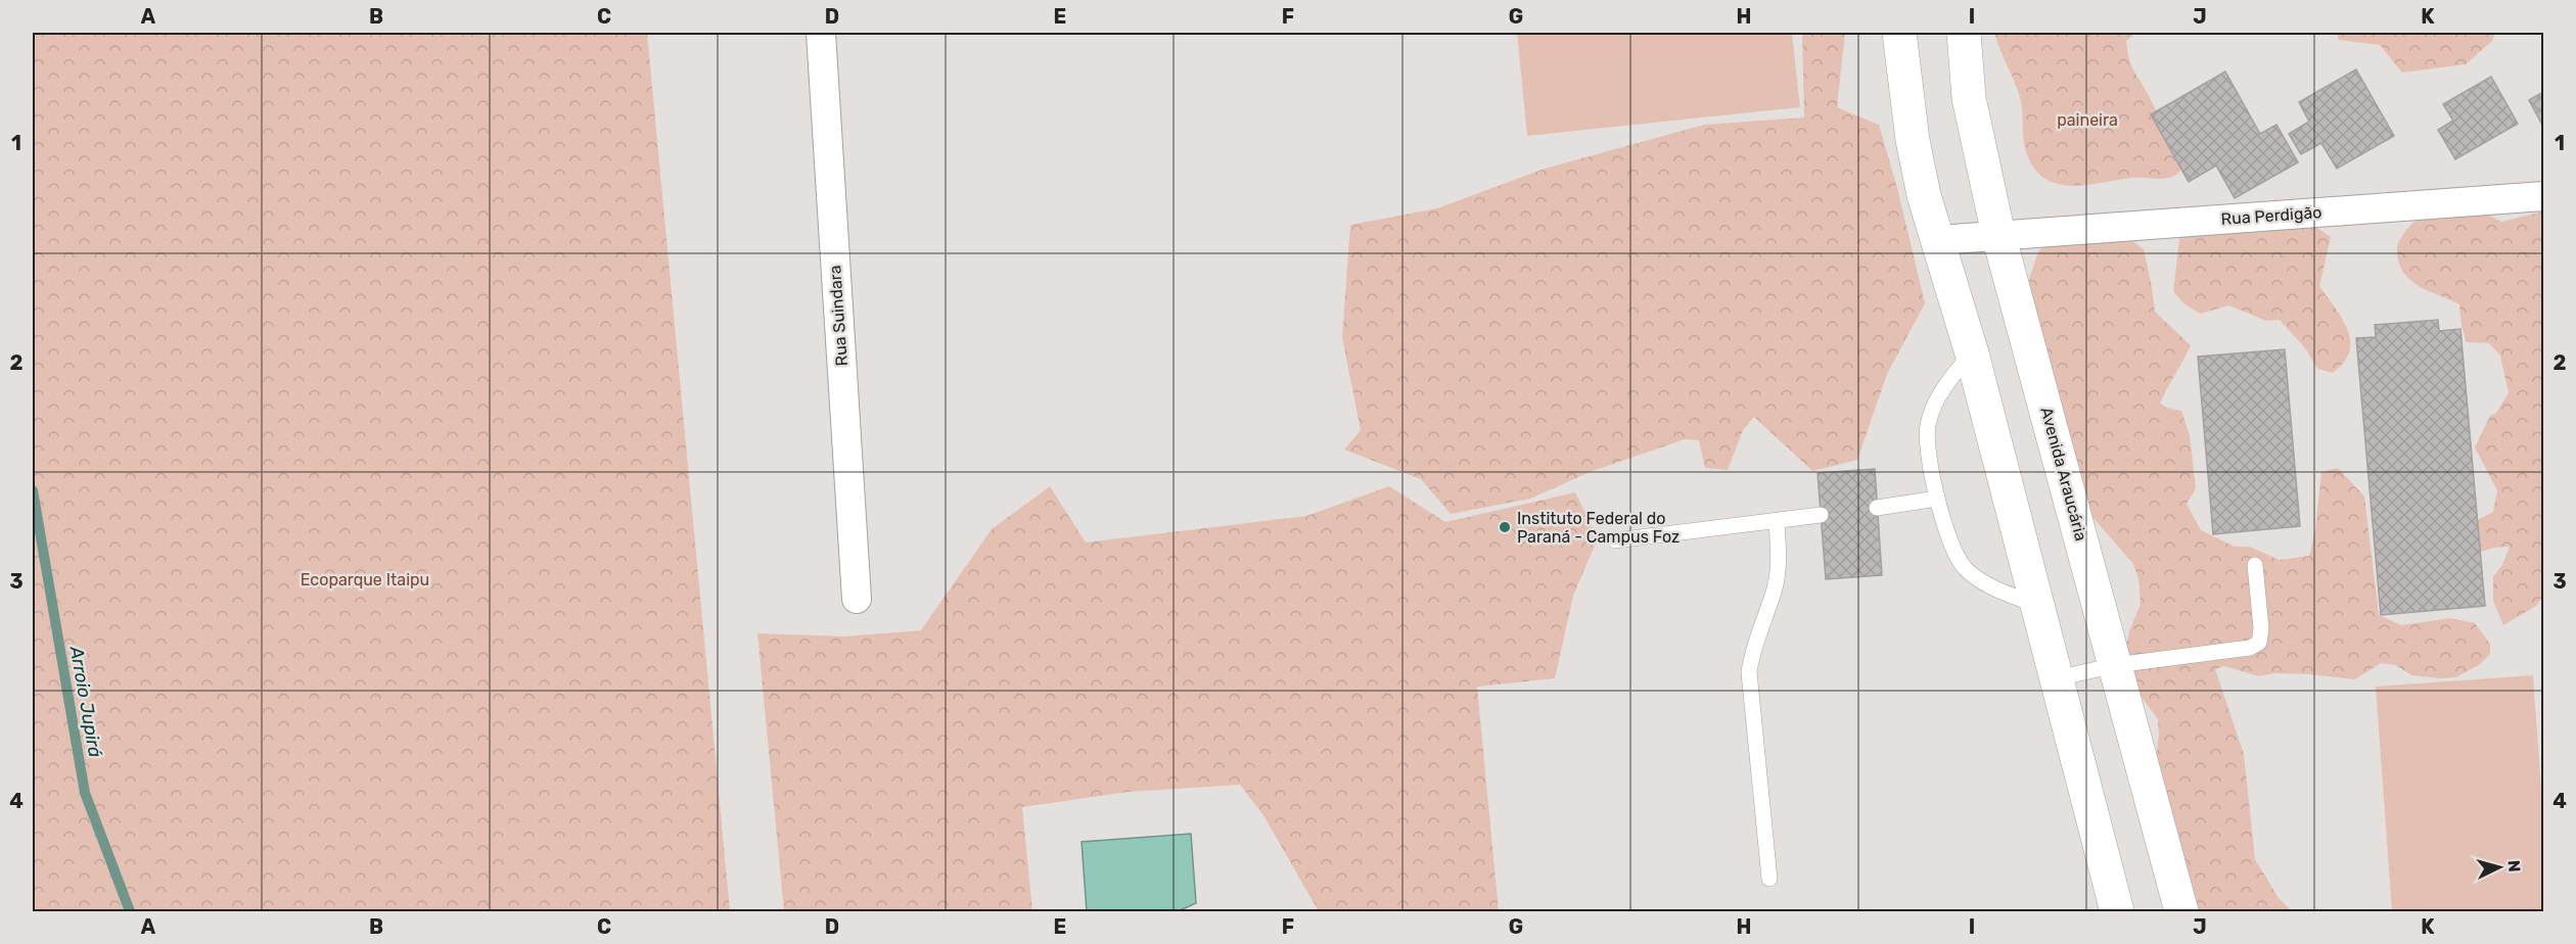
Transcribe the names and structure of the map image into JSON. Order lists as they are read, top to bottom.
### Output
{
  "streets": {
    "street": ["Rua Perdigão", "Rua Suindara", "Avenida Araucária"]
  },
  "crossings": [
    ["Rua Perdigão", "Avenida Araucária"]
  ],
  "water": ["Arroio Jupirá"],
  "parks": ["paineira", "Ecoparque Itaipu"],
  "places": ["Instituto Federal do Paraná - Campus Foz"],
  "north": "right",
  "grid": {
    "columns": [
      "A",
      "B",
      "C",
      "D",
      "E",
      "F",
      "G",
      "H",
      "I",
      "J",
      "K"
    ],
    "rows": [
      "1",
      "2",
      "3",
      "4"
    ]
  }
}
